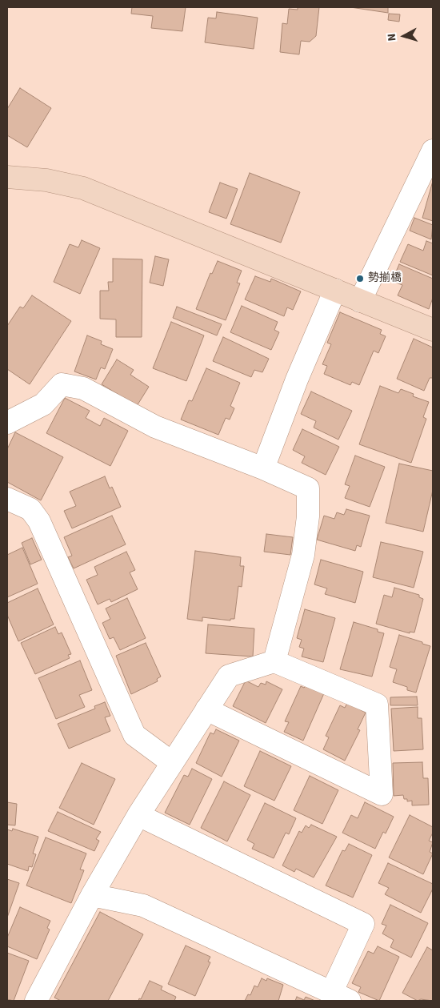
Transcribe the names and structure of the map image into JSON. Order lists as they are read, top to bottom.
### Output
{
  "places": ["勢揃橋"],
  "north": "left"
}
